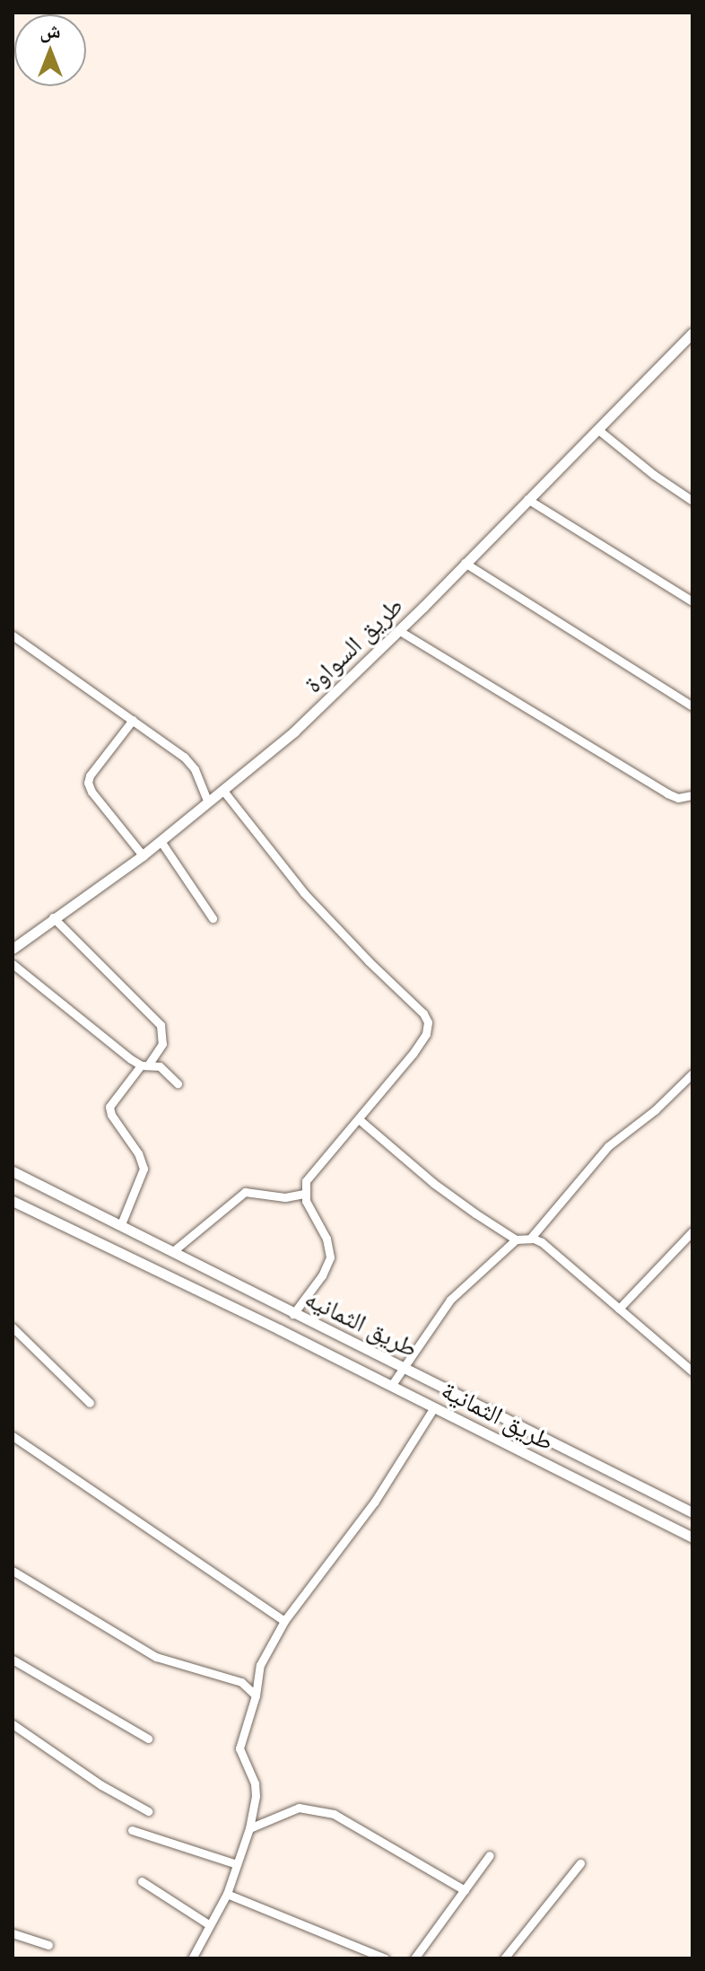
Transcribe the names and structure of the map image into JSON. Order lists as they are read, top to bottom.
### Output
{
  "streets": {
    "street": ["طريق السواوة", "طريق الثمانيه", "طريق الثمانية"]
  },
  "north": "top"
}
